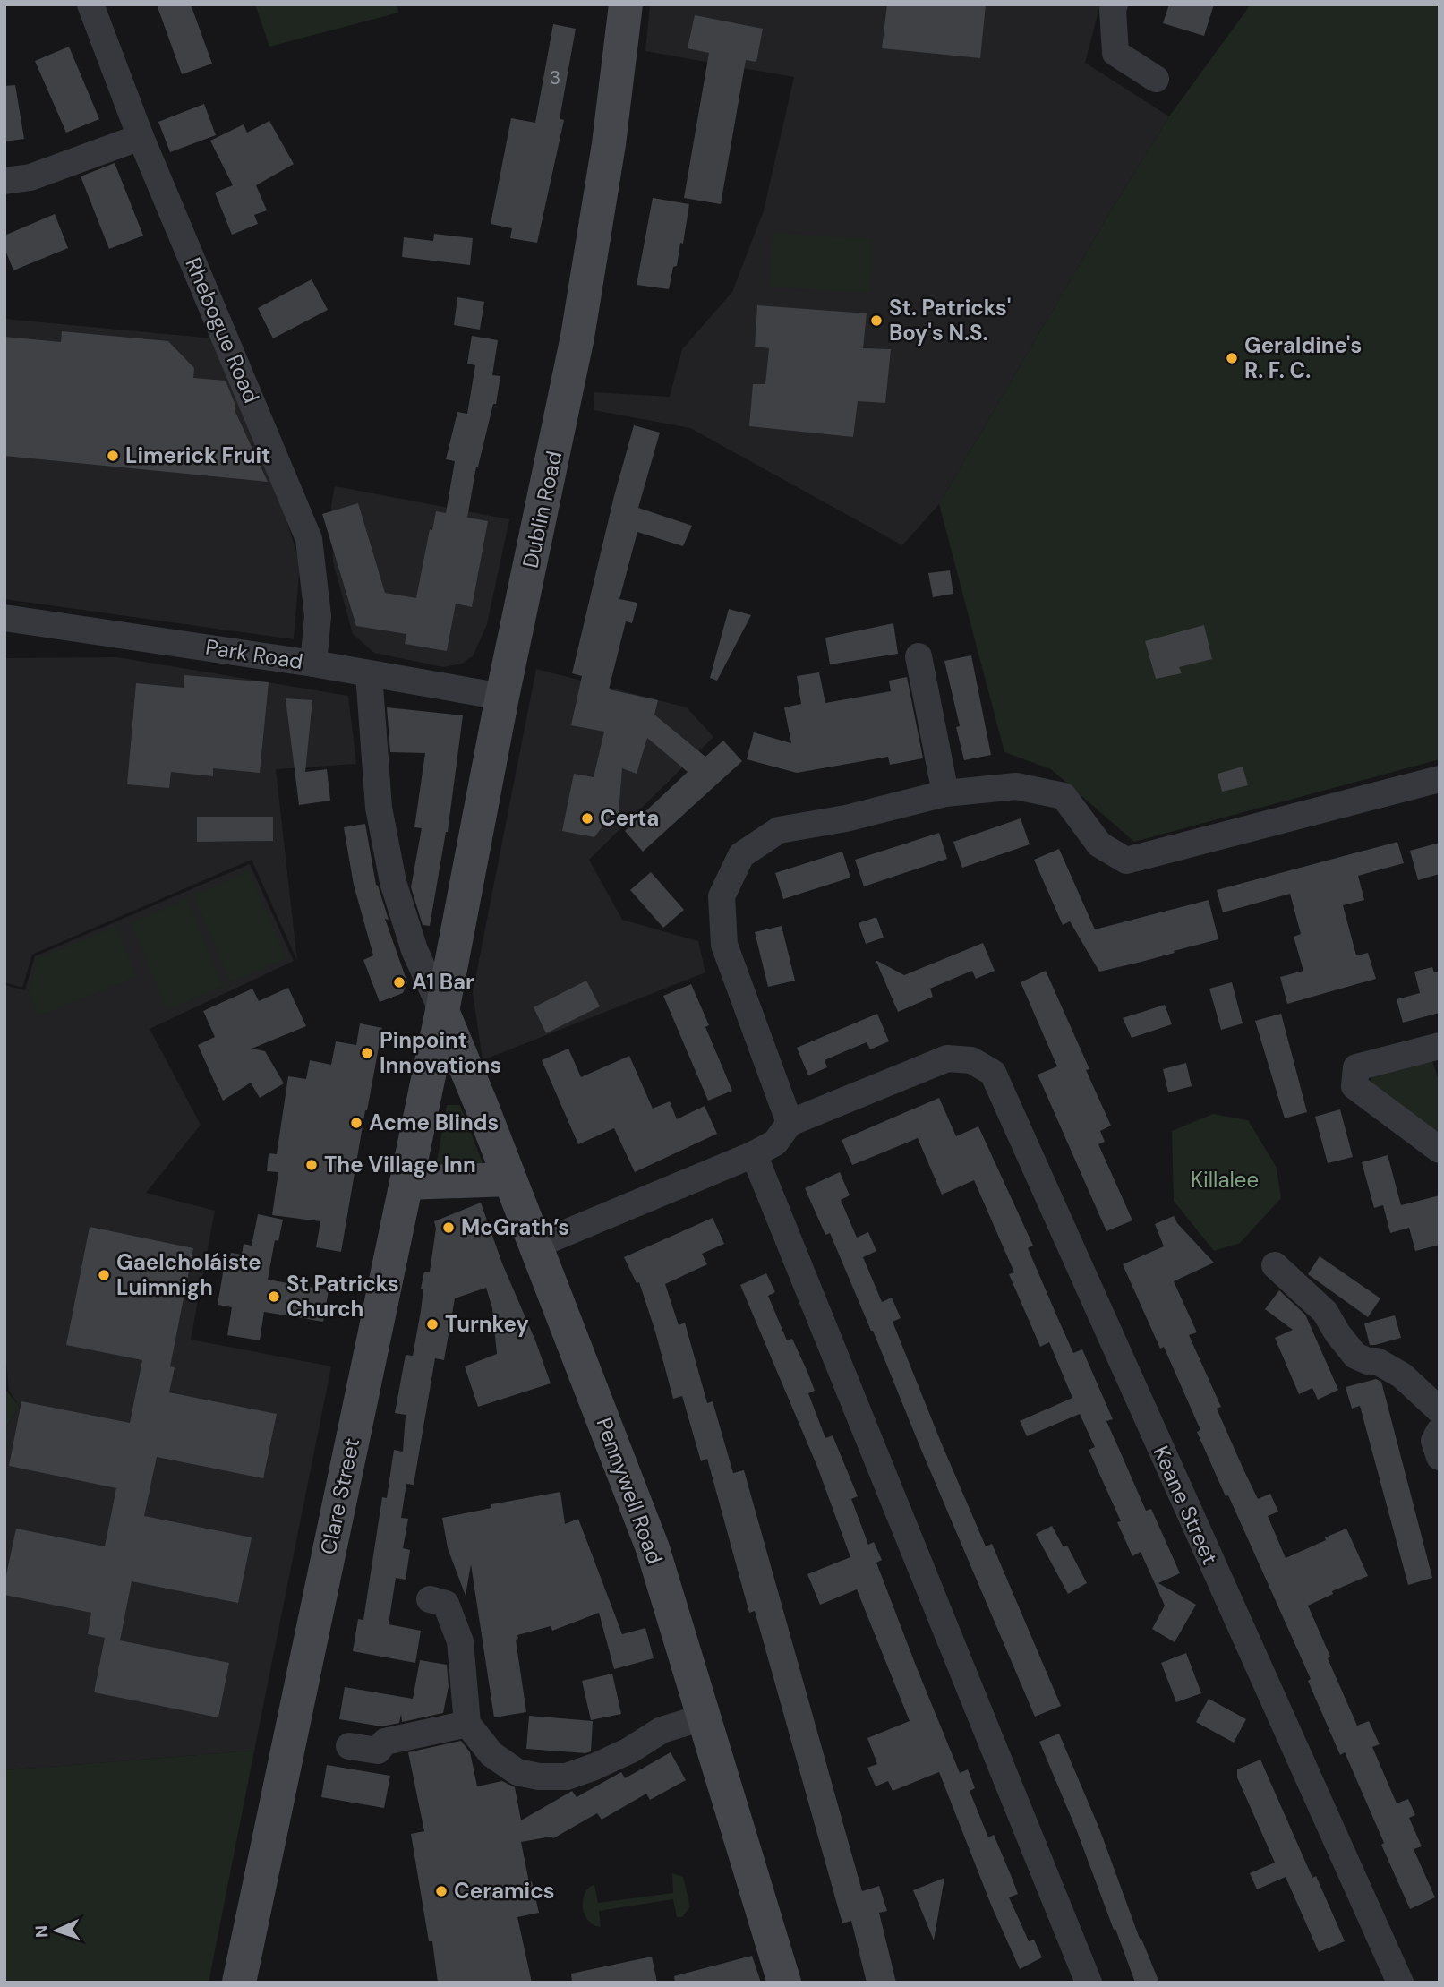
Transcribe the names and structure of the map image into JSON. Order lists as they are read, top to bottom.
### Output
{
  "streets": {
    "main road": ["Dublin Road", "Pennywell Road", "Clare Street"],
    "street": ["Rhebogue Road", "Park Road", "Keane Street"]
  },
  "crossings": [
    ["Rhebogue Road", "Park Road"],
    ["Dublin Road", "Park Road"],
    ["Dublin Road", "Pennywell Road"],
    ["Dublin Road", "Clare Street"],
    ["Pennywell Road", "Clare Street"]
  ],
  "parks": ["Killalee"],
  "places": [
    "St. Patricks' Boy's N.S.",
    "Geraldine's R. F. C.",
    "Limerick Fruit",
    "Certa",
    "A1 Bar",
    "Pinpoint Innovations",
    "Acme Blinds",
    "The Village Inn",
    "McGrath’s",
    "Gaelcholáiste Luimnigh",
    "St Patricks Church",
    "Turnkey",
    "Ceramics"
  ],
  "house_numbers": ["3"],
  "north": "left"
}
